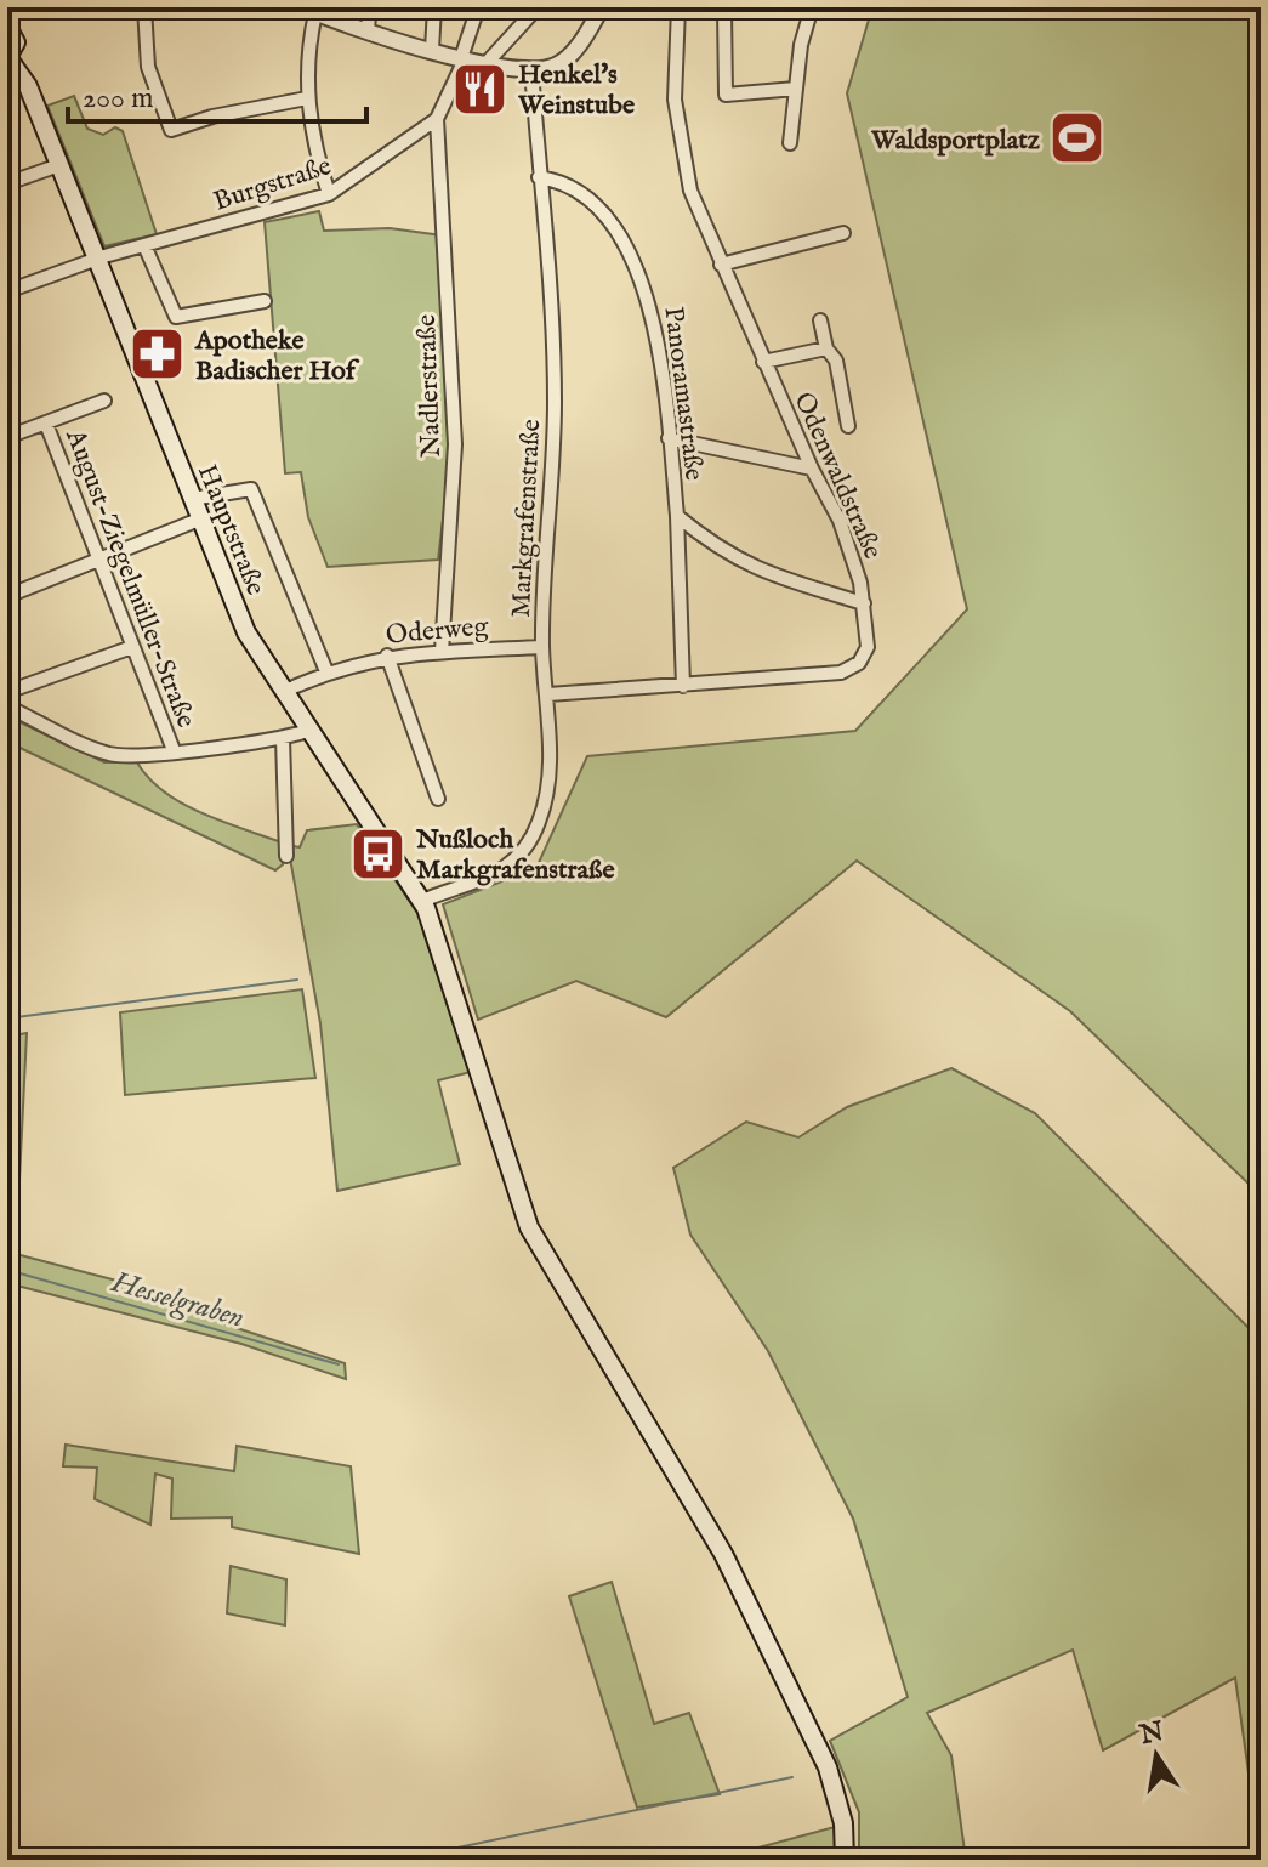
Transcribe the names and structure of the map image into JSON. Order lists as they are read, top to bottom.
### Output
{
  "streets": {
    "main road": ["Hauptstraße"],
    "street": [
      "Burgstraße",
      "Nadlerstraße",
      "Panoramastraße",
      "Odenwaldstraße",
      "Markgrafenstraße",
      "August-Ziegelmüller-Straße",
      "Oderweg"
    ]
  },
  "crossings": [
    ["Burgstraße", "Nadlerstraße"],
    ["Burgstraße", "Hauptstraße"],
    ["Nadlerstraße", "Oderweg"],
    ["Panoramastraße", "Odenwaldstraße"],
    ["Panoramastraße", "Markgrafenstraße"],
    ["Odenwaldstraße", "Markgrafenstraße"],
    ["Markgrafenstraße", "Hauptstraße"],
    ["Markgrafenstraße", "Oderweg"],
    ["Hauptstraße", "Oderweg"]
  ],
  "water": ["Hesselgraben"],
  "places": {
    "restaurant": ["Henkel's Weinstube"],
    "sports": ["Waldsportplatz"],
    "pharmacy": ["Apotheke Badischer Hof"],
    "bus stop": ["Nußloch Markgrafenstraße"]
  },
  "scale_bar": "200 m",
  "north": "top"
}
